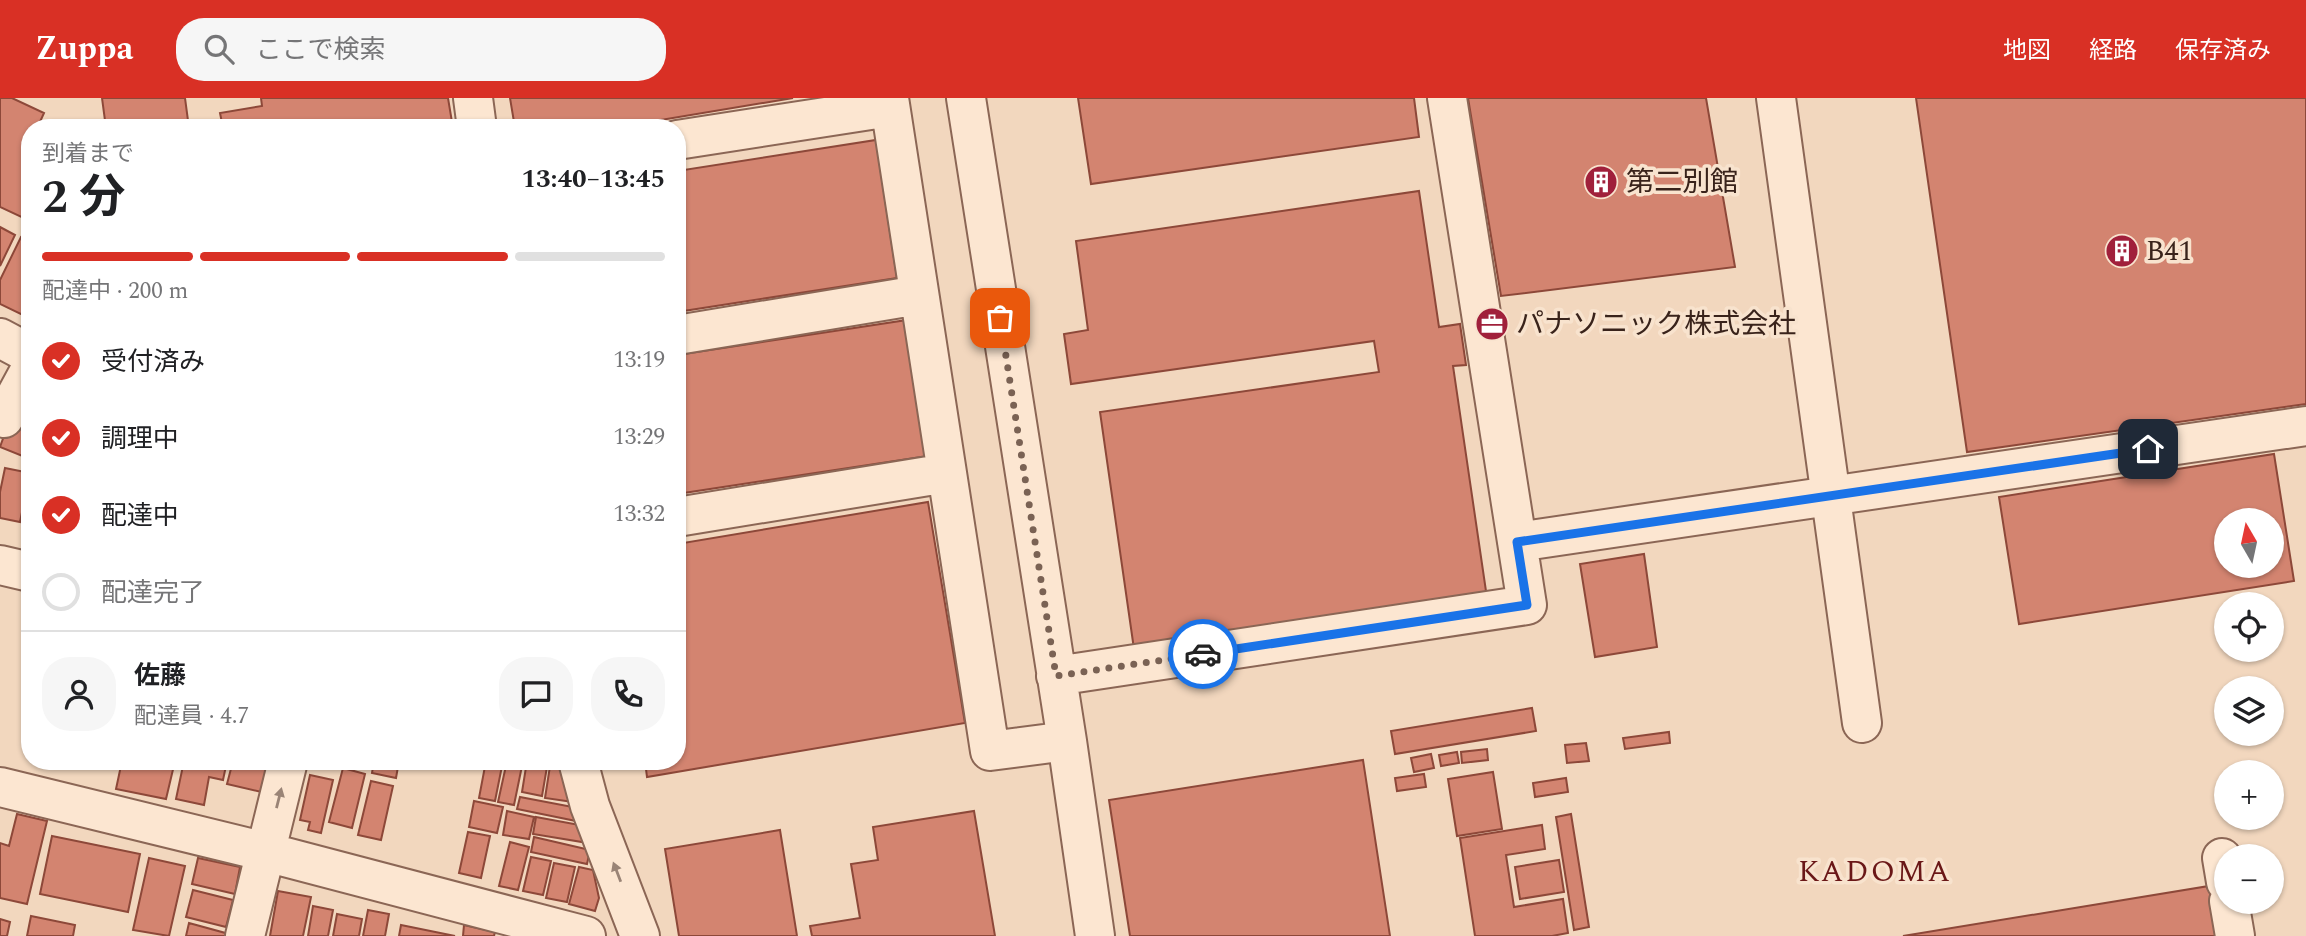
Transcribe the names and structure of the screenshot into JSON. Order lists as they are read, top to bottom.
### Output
{
  "districts": ["KADOMA"],
  "places": {
    "building": ["第二別館", "B41"],
    "office": ["パナソニック株式会社"]
  },
  "north": "top",
  "page": {
    "header": "Zuppa",
    "search": "ここで検索",
    "nav": ["地図", "経路", "保存済み"],
    "heading": ["2 分", "到着まで", "13:40–13:45"],
    "panel": ["佐藤", "配達員 · 4.7"],
    "bar": "配達中 · 200 m",
    "list": [
      ["受付済み", "13:19"],
      ["調理中", "13:29"],
      ["配達中", "13:32"],
      "配達完了"
    ],
    "map_buttons": ["+", "−"]
  }
}
